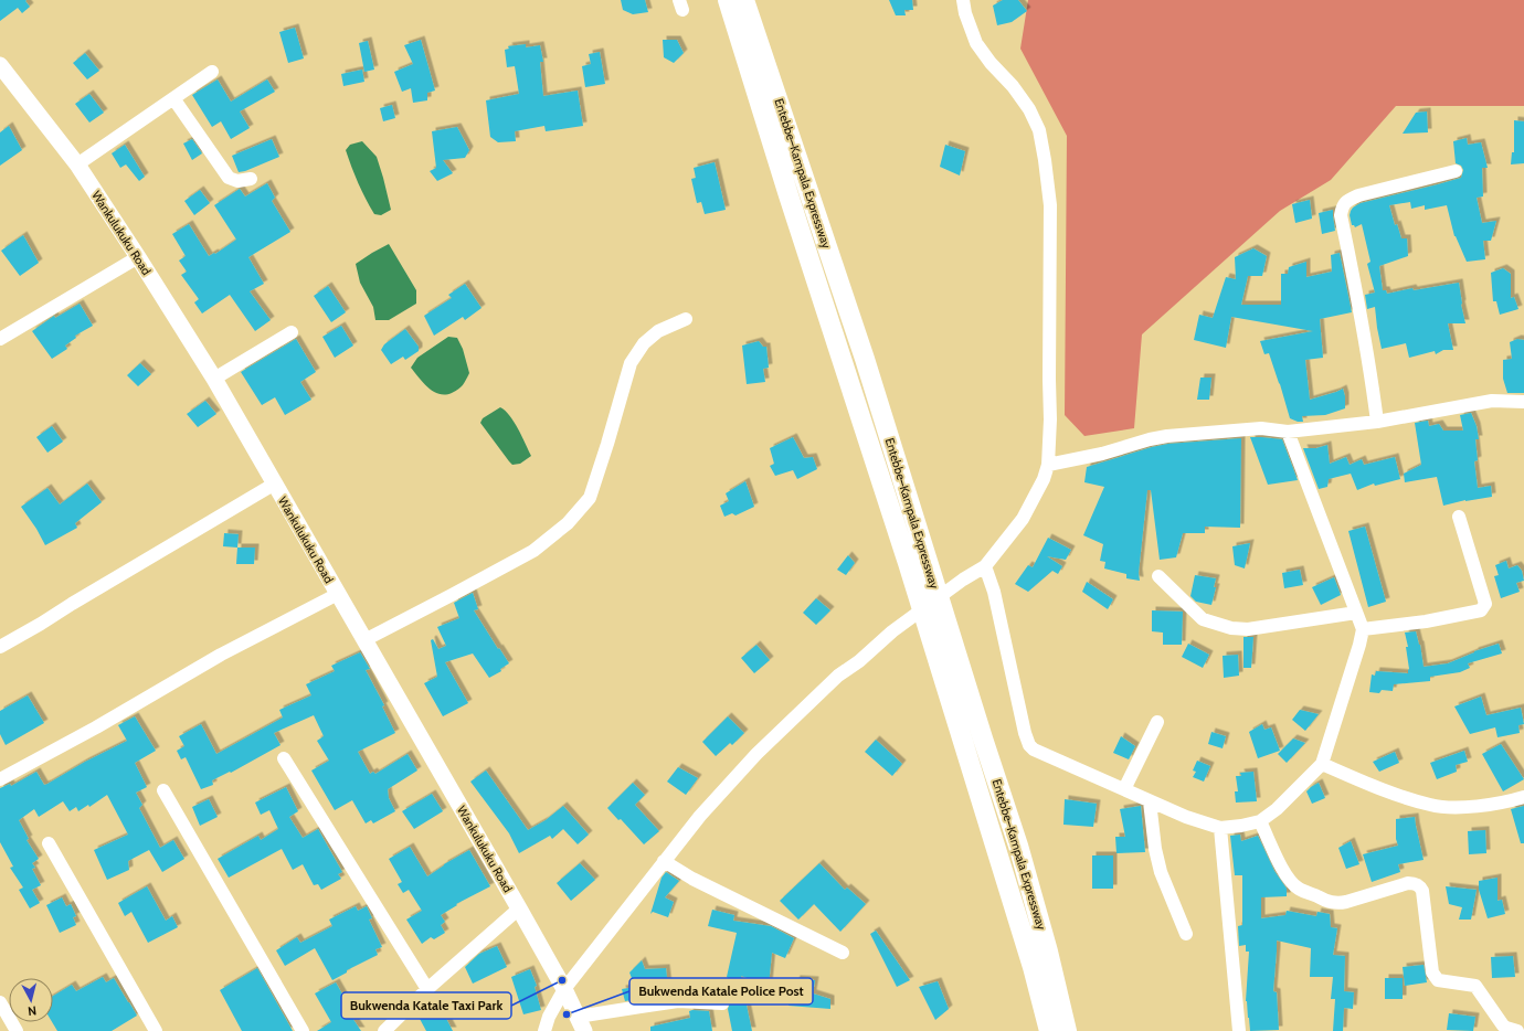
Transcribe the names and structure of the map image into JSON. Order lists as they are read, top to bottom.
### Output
{
  "streets": {
    "highway": ["Entebbe–Kampala Expressway"],
    "main road": ["Wankulukuku Road"]
  },
  "places": ["Bukwenda Katale Taxi Park", "Bukwenda Katale Police Post"],
  "north": "bottom"
}
